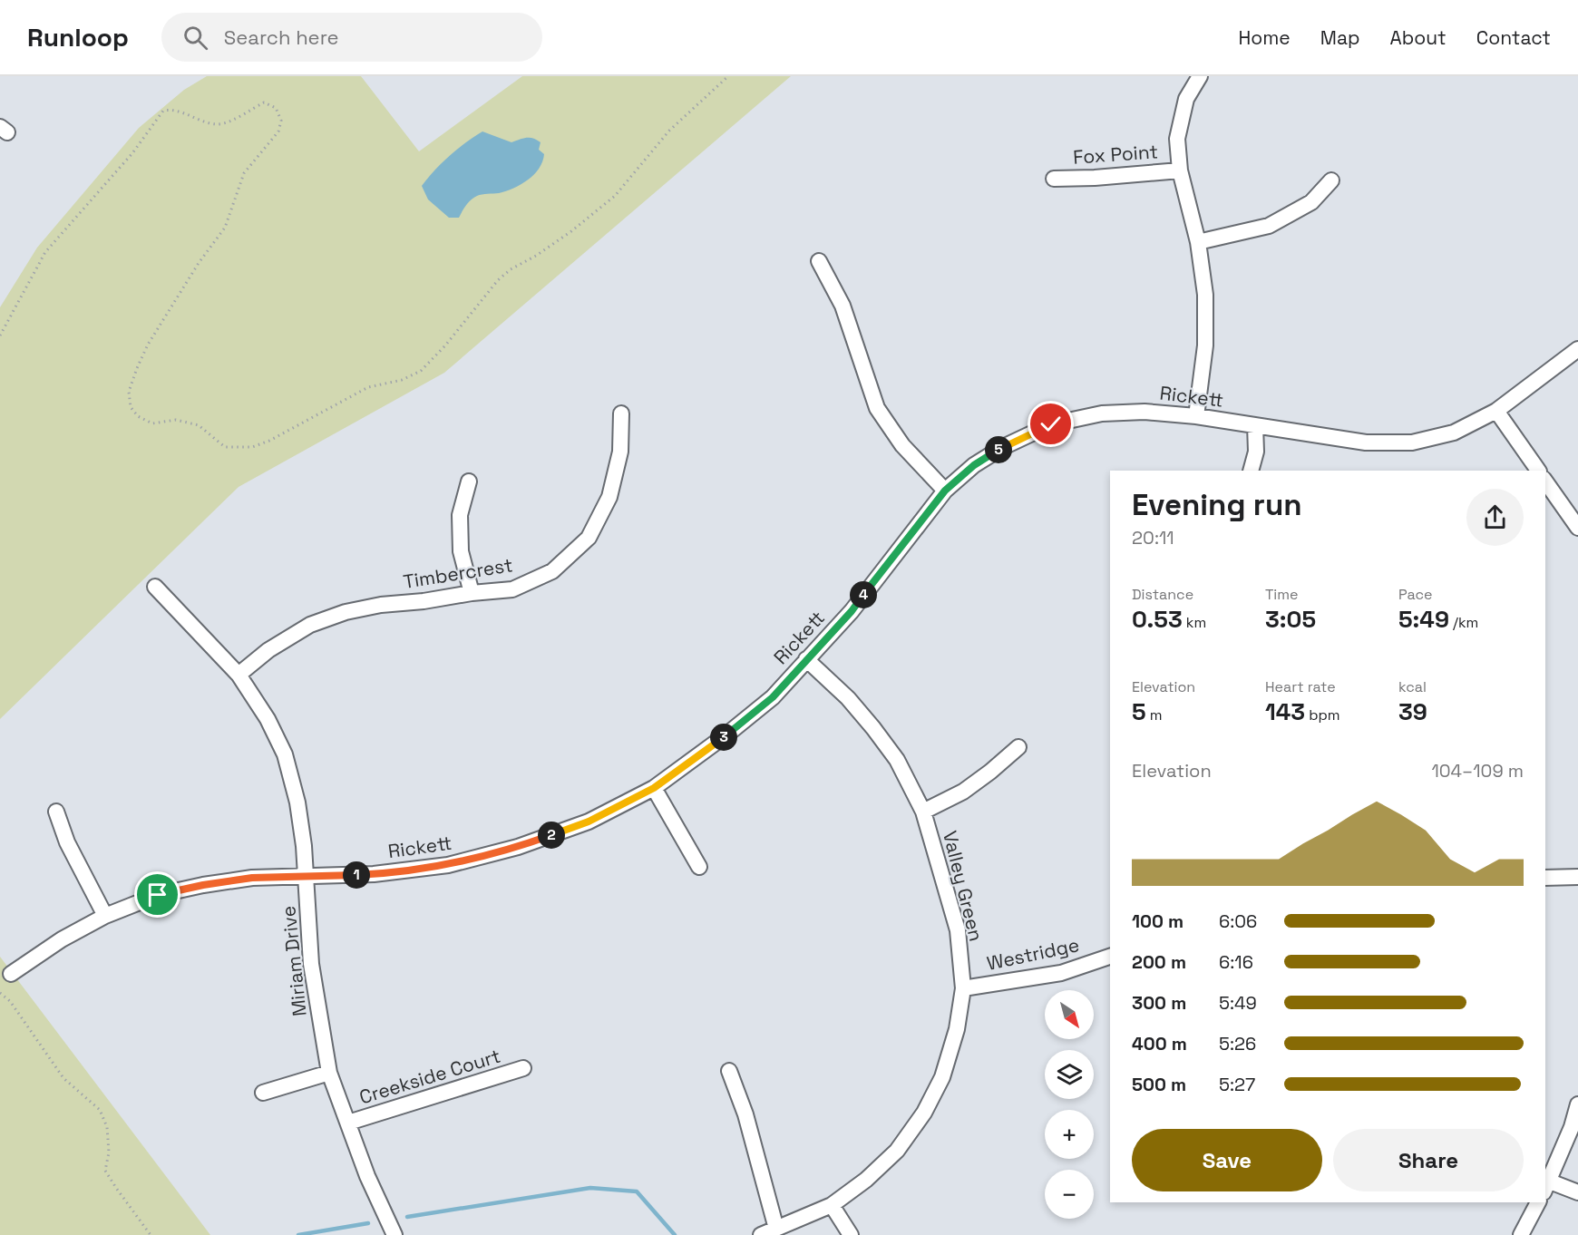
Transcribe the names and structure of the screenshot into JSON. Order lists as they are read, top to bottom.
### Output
{
  "streets": {
    "street": [
      "Fox Point",
      "Rickett",
      "Timbercrest",
      "Valley Green",
      "Westridge",
      "Miriam Drive",
      "Creekside Court"
    ]
  },
  "crossings": [
    ["Rickett", "Valley Green"],
    ["Rickett", "Miriam Drive"],
    ["Timbercrest", "Miriam Drive"],
    ["Valley Green", "Westridge"],
    ["Miriam Drive", "Creekside Court"]
  ],
  "north": "bottom right",
  "page": {
    "header": "Runloop",
    "search": "Search here",
    "nav": [
      "Home",
      "Map",
      "About",
      "Contact"
    ],
    "pins": [
      "5",
      "4",
      "3",
      "2",
      "1"
    ],
    "heading": ["Evening run", "20:11"],
    "stats": [
      ["Distance", "0.53 km"],
      ["Time", "3:05"],
      ["Pace", "5:49 /km"],
      ["Elevation", "5 m"],
      ["Heart rate", "143 bpm"],
      ["kcal", "39"]
    ],
    "chart": ["Elevation", "104–109 m"],
    "list": [
      {
        "name": "100 m",
        "note": "6:06"
      },
      {
        "name": "200 m",
        "note": "6:16"
      },
      {
        "name": "300 m",
        "note": "5:49"
      },
      {
        "name": "400 m",
        "note": "5:26"
      },
      {
        "name": "500 m",
        "note": "5:27"
      }
    ],
    "map_buttons": ["+", "−"],
    "buttons": ["Save", "Share"]
  }
}
